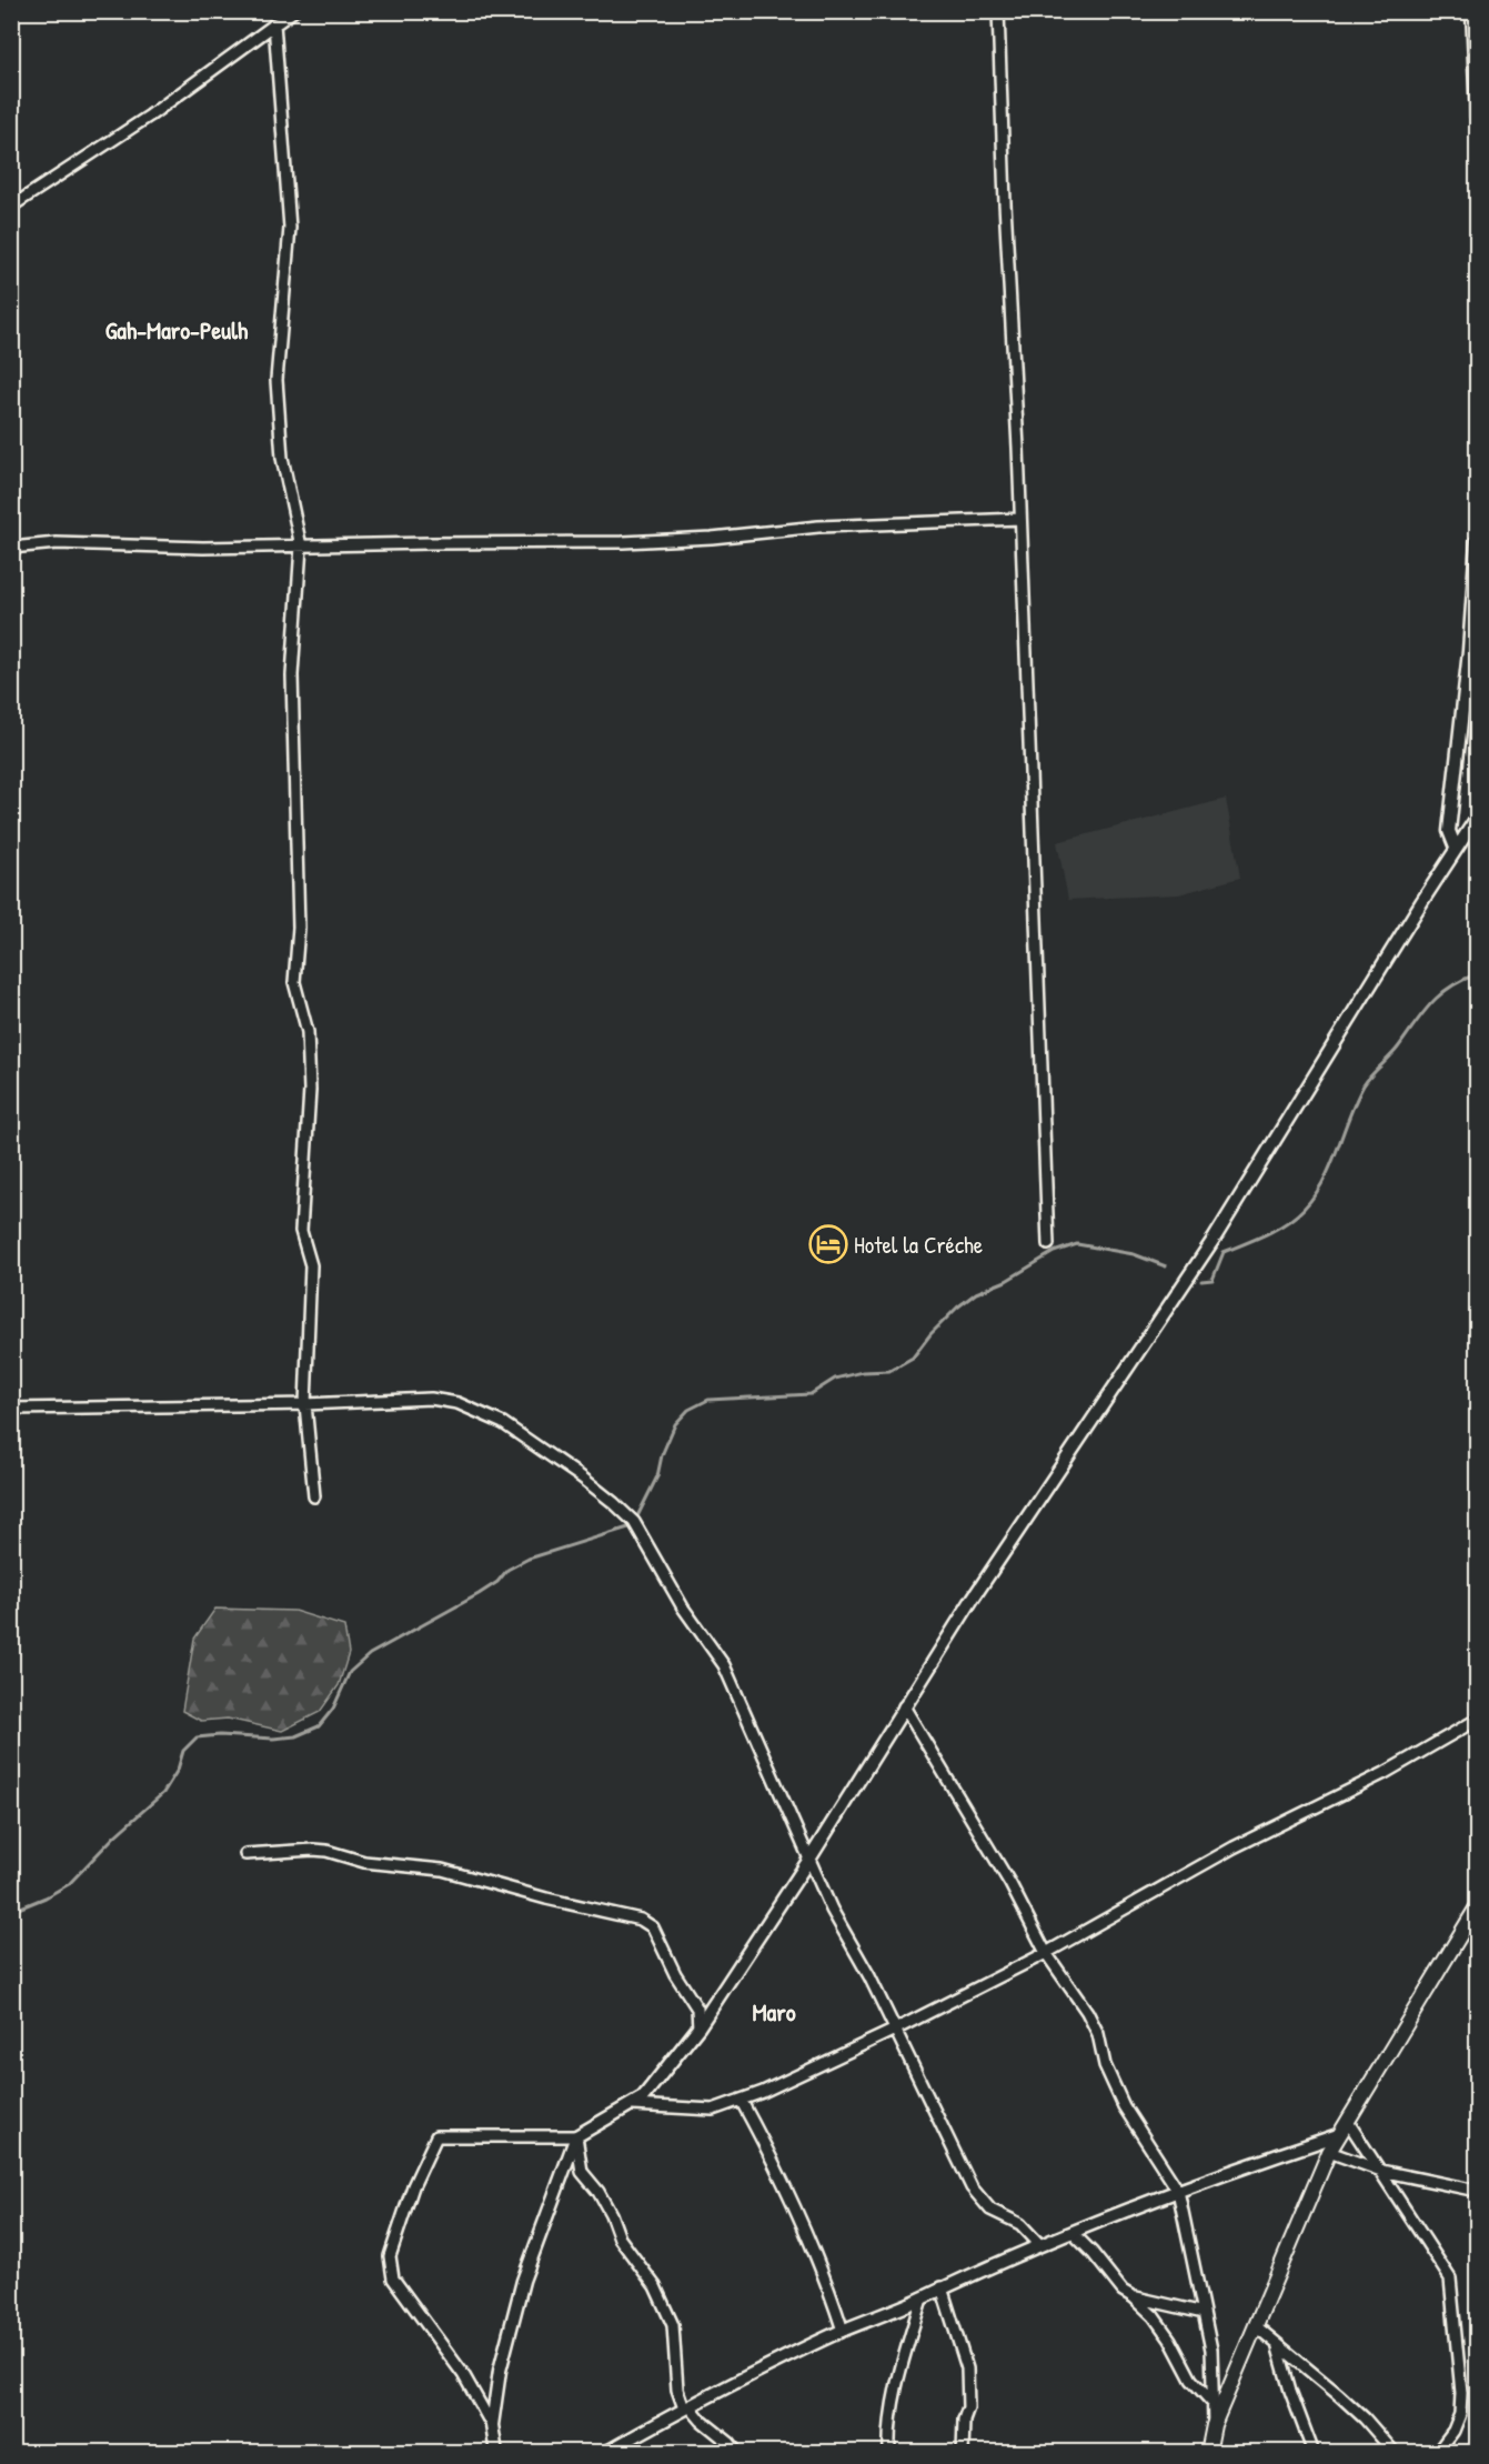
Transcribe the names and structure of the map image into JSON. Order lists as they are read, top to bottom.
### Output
{
  "districts": ["Gah-Maro-Peulh", "Maro"],
  "places": {
    "hotel": ["Hotel la Créche"]
  }
}
